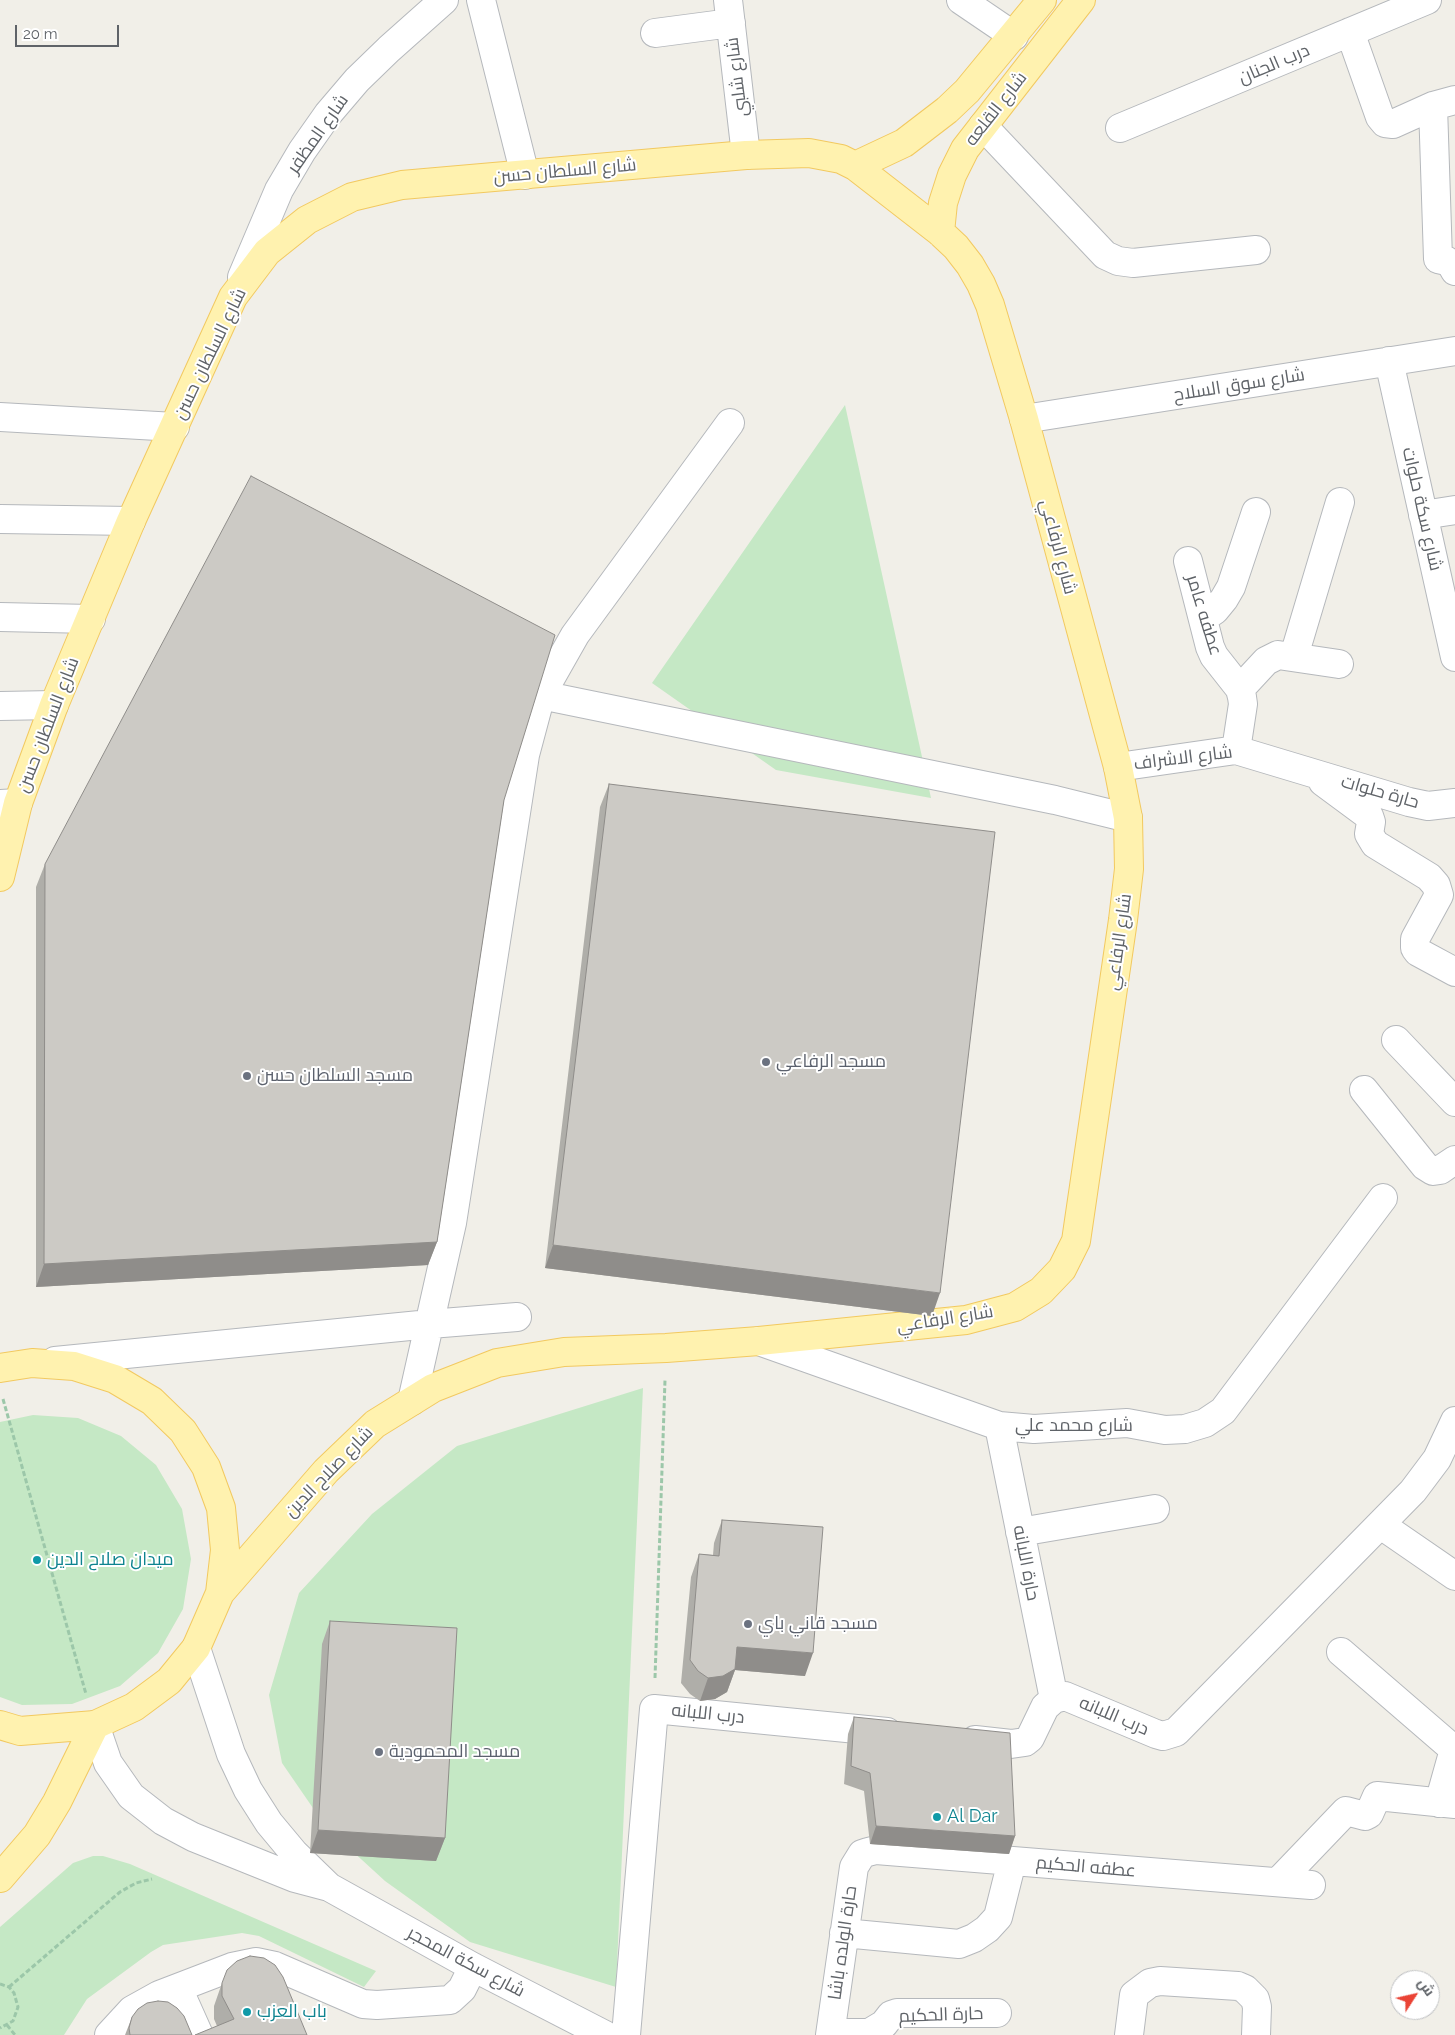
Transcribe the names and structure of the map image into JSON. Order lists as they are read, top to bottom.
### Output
{
  "streets": {
    "main road": [
      "شارع القلعه",
      "شارع السلطان حسن",
      "شارع الرفاعي",
      "شارع صلاح الدين"
    ],
    "street": [
      "درب الجنان",
      "شارع شلبي",
      "شارع المظفر",
      "شارع سوق السلاح",
      "شارع سكة حلوات",
      "عطفه عامر",
      "شارع الاشراف",
      "حارة حلوات",
      "شارع محمد علي",
      "حارة اللبانه",
      "درب اللبانه",
      "عطفه الحكيم",
      "حارة الولده باشا",
      "شارع سكة المحجر",
      "حارة الحكيم"
    ]
  },
  "crossings": [
    ["شارع شلبي", "شارع السلطان حسن"],
    ["شارع القلعه", "شارع السلطان حسن"],
    ["شارع القلعه", "شارع الرفاعي"],
    ["شارع المظفر", "شارع السلطان حسن"],
    ["شارع السلطان حسن", "شارع الرفاعي"],
    ["شارع سوق السلاح", "شارع سكة حلوات"],
    ["شارع سوق السلاح", "شارع الرفاعي"],
    ["شارع الرفاعي", "شارع الاشراف"],
    ["شارع الرفاعي", "شارع محمد علي"],
    ["شارع الرفاعي", "شارع صلاح الدين"],
    ["شارع الاشراف", "حارة حلوات"],
    ["شارع محمد علي", "حارة اللبانه"],
    ["حارة اللبانه", "درب اللبانه"],
    ["عطفه الحكيم", "حارة الولده باشا"],
    ["حارة الولده باشا", "حارة الحكيم"]
  ],
  "places": [
    "مسجد الرفاعي",
    "مسجد السلطان حسن",
    "ميدان صلاح الدين",
    "مسجد قاني باي",
    "مسجد المحمودية",
    "Al Dar",
    "باب العزب"
  ],
  "scale_bar": "20 m",
  "north": "top right"
}
